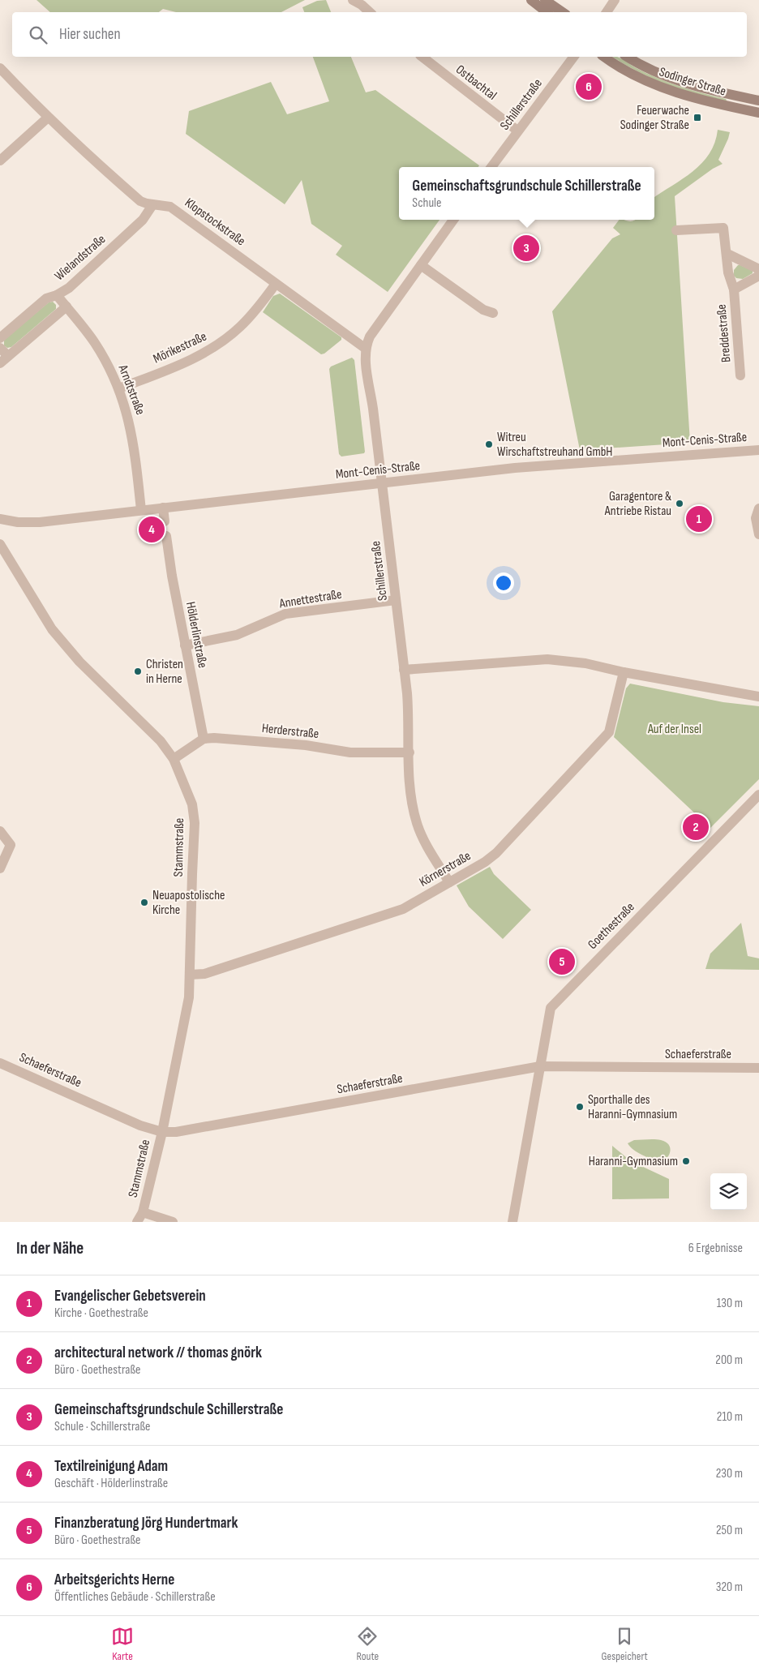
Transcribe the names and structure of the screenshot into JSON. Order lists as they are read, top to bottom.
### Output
{
  "streets": {
    "main road": ["Sodinger Straße"],
    "street": [
      "Ostbachtal",
      "Schillerstraße",
      "Klopstockstraße",
      "Wielandstraße",
      "Breddestraße",
      "Mörikestraße",
      "Arndtstraße",
      "Mont-Cenis-Straße",
      "Annettestraße",
      "Hölderlinstraße",
      "Herderstraße",
      "Stammstraße",
      "Körnerstraße",
      "Goethestraße",
      "Schaeferstraße"
    ]
  },
  "crossings": [
    ["Ostbachtal", "Schillerstraße"],
    ["Schillerstraße", "Klopstockstraße"],
    ["Schillerstraße", "Mont-Cenis-Straße"],
    ["Schillerstraße", "Annettestraße"],
    ["Schillerstraße", "Herderstraße"],
    ["Schillerstraße", "Körnerstraße"],
    ["Klopstockstraße", "Wielandstraße"],
    ["Klopstockstraße", "Mörikestraße"],
    ["Wielandstraße", "Arndtstraße"],
    ["Mörikestraße", "Arndtstraße"],
    ["Arndtstraße", "Mont-Cenis-Straße"],
    ["Annettestraße", "Hölderlinstraße"],
    ["Hölderlinstraße", "Herderstraße"],
    ["Stammstraße", "Körnerstraße"],
    ["Stammstraße", "Schaeferstraße"],
    ["Goethestraße", "Schaeferstraße"]
  ],
  "parks": ["Auf der Insel"],
  "places": {
    "transit": ["Feuerwache Sodinger Straße"],
    "other": [
      "Witreu Wirschaftstreuhand GmbH",
      "Garagentore & Antriebe Ristau",
      "Christen in Herne",
      "Neuapostolische Kirche",
      "Sporthalle des Haranni-Gymnasium",
      "Haranni-Gymnasium"
    ]
  },
  "page": {
    "search": "Hier suchen",
    "pins": [
      "6",
      "3",
      "1",
      "4",
      "2",
      "5"
    ],
    "popup": ["Gemeinschaftsgrundschule Schillerstraße", "Schule"],
    "heading": ["In der Nähe", "6 Ergebnisse"],
    "list": [
      {
        "mark": "1",
        "name": "Evangelischer Gebetsverein",
        "note": "Kirche · Goethestraße",
        "value": "130 m"
      },
      {
        "mark": "2",
        "name": "architectural network // thomas gnörk",
        "note": "Büro · Goethestraße",
        "value": "200 m"
      },
      {
        "mark": "3",
        "name": "Gemeinschaftsgrundschule Schillerstraße",
        "note": "Schule · Schillerstraße",
        "value": "210 m"
      },
      {
        "mark": "4",
        "name": "Textilreinigung Adam",
        "note": "Geschäft · Hölderlinstraße",
        "value": "230 m"
      },
      {
        "mark": "5",
        "name": "Finanzberatung Jörg Hundertmark",
        "note": "Büro · Goethestraße",
        "value": "250 m"
      },
      {
        "mark": "6",
        "name": "Arbeitsgerichts Herne",
        "note": "Öffentliches Gebäude · Schillerstraße",
        "value": "320 m"
      }
    ],
    "nav": ["Karte", "Route", "Gespeichert"]
  }
}
